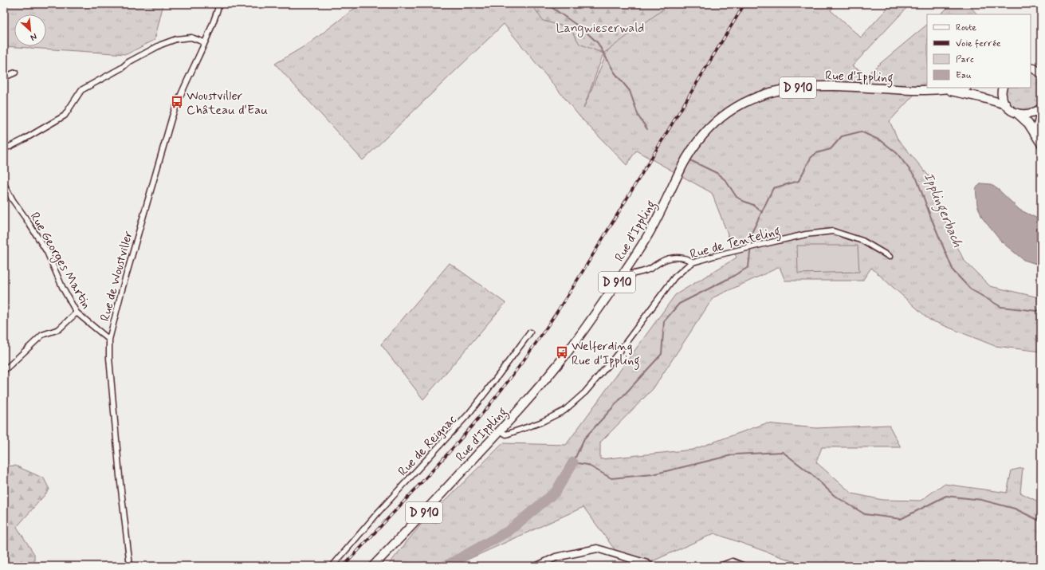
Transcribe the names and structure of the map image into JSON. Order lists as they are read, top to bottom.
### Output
{
  "streets": {
    "main road": ["Rue d'Ippling", "D 910"],
    "street": [
      "Rue de Tenteling",
      "Rue Georges Martin",
      "Rue de Woustviller",
      "Rue de Reignac"
    ]
  },
  "crossings": [
    ["Rue d'Ippling", "Rue de Tenteling"],
    ["Rue Georges Martin", "Rue de Woustviller"]
  ],
  "water": ["Ipplingerbach"],
  "parks": ["Langwieserwald"],
  "places": {
    "bus stop": ["Woustviller Château d'Eau", "Welferding Rue d'Ippling"]
  },
  "legend": [
    "Route",
    "Voie ferrée",
    "Parc",
    "Eau"
  ],
  "north": "bottom right"
}
